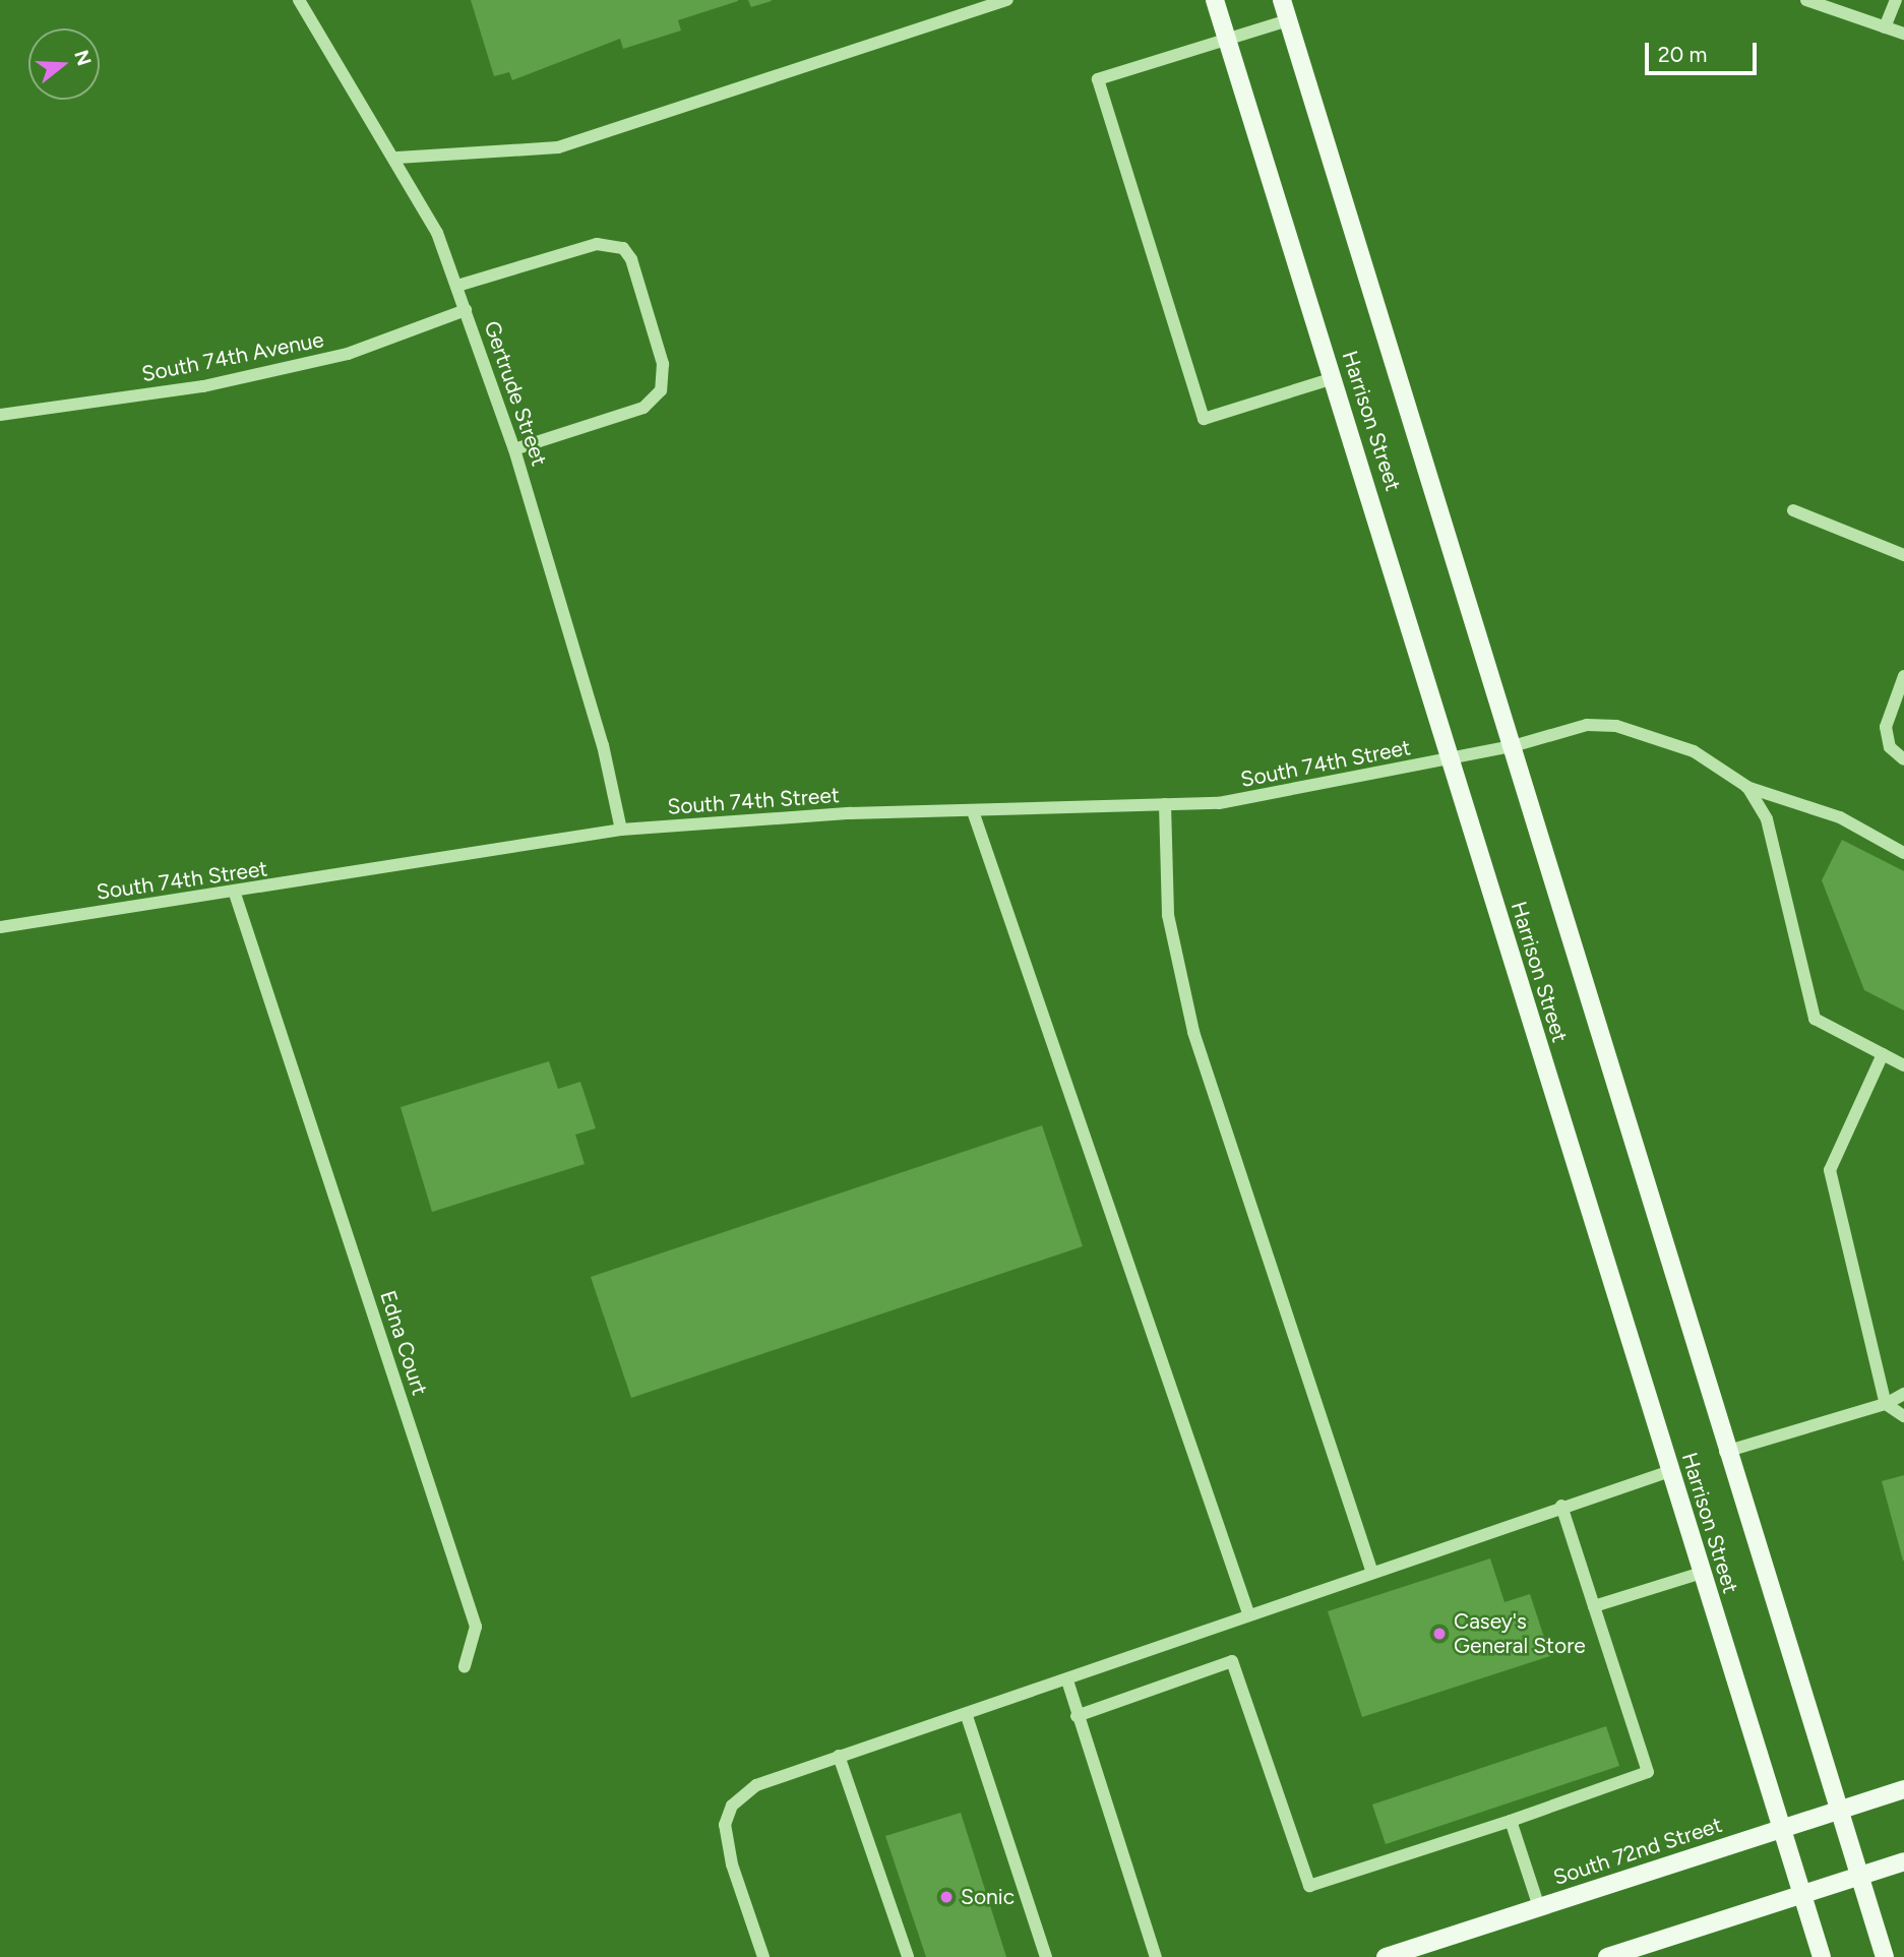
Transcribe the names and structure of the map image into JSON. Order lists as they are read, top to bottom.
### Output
{
  "streets": {
    "main road": ["Harrison Street", "South 72nd Street"],
    "street": [
      "South 74th Avenue",
      "Gertrude Street",
      "South 74th Street",
      "Edna Court"
    ]
  },
  "crossings": [
    ["South 74th Avenue", "Gertrude Street"],
    ["Gertrude Street", "South 74th Street"],
    ["Harrison Street", "South 74th Street"],
    ["Harrison Street", "South 72nd Street"],
    ["South 74th Street", "Edna Court"]
  ],
  "places": ["Casey's General Store", "Sonic"],
  "scale_bar": "20 m",
  "north": "right"
}
